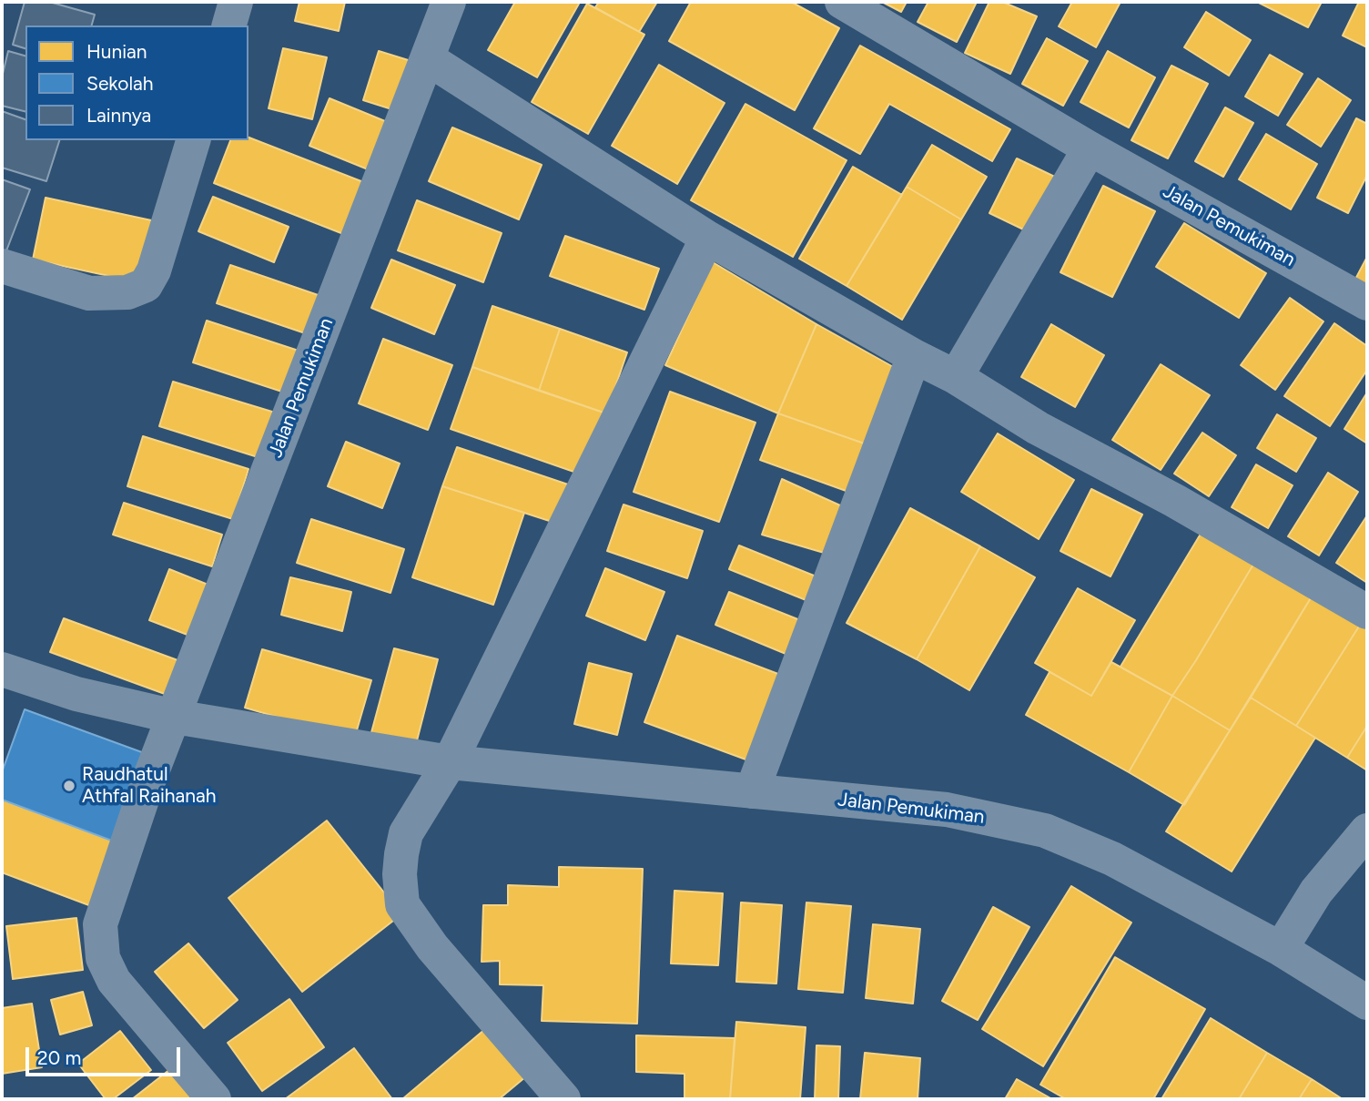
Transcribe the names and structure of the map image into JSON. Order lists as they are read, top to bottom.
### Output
{
  "streets": {
    "street": ["Jalan Pemukiman"]
  },
  "places": ["Raudhatul Athfal Raihanah"],
  "legend": ["Hunian", "Sekolah", "Lainnya"],
  "scale_bar": "20 m"
}
